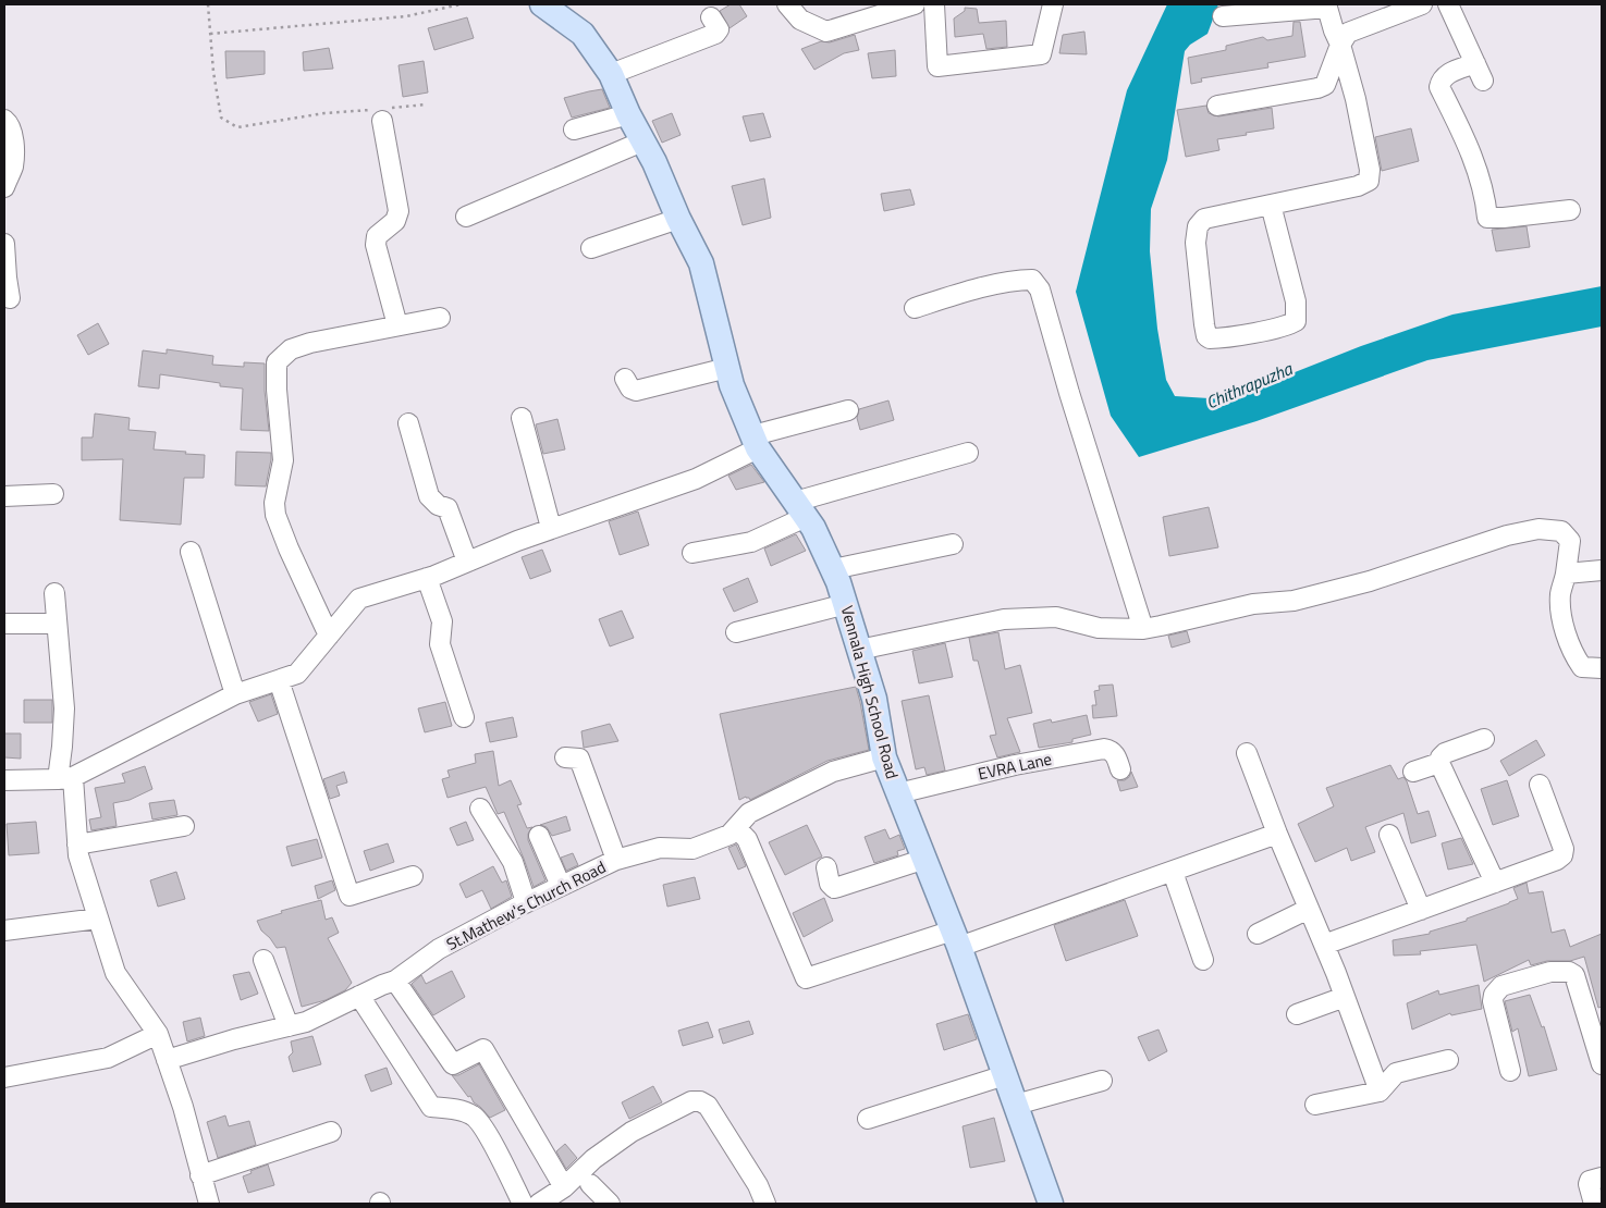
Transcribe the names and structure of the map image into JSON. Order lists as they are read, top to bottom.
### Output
{
  "streets": {
    "main road": ["Vennala High School Road"],
    "street": ["EVRA Lane", "St.Mathew's Church Road"]
  },
  "crossings": [
    ["Vennala High School Road", "EVRA Lane"],
    ["Vennala High School Road", "St.Mathew's Church Road"]
  ],
  "water": ["Chithrapuzha"]
}
